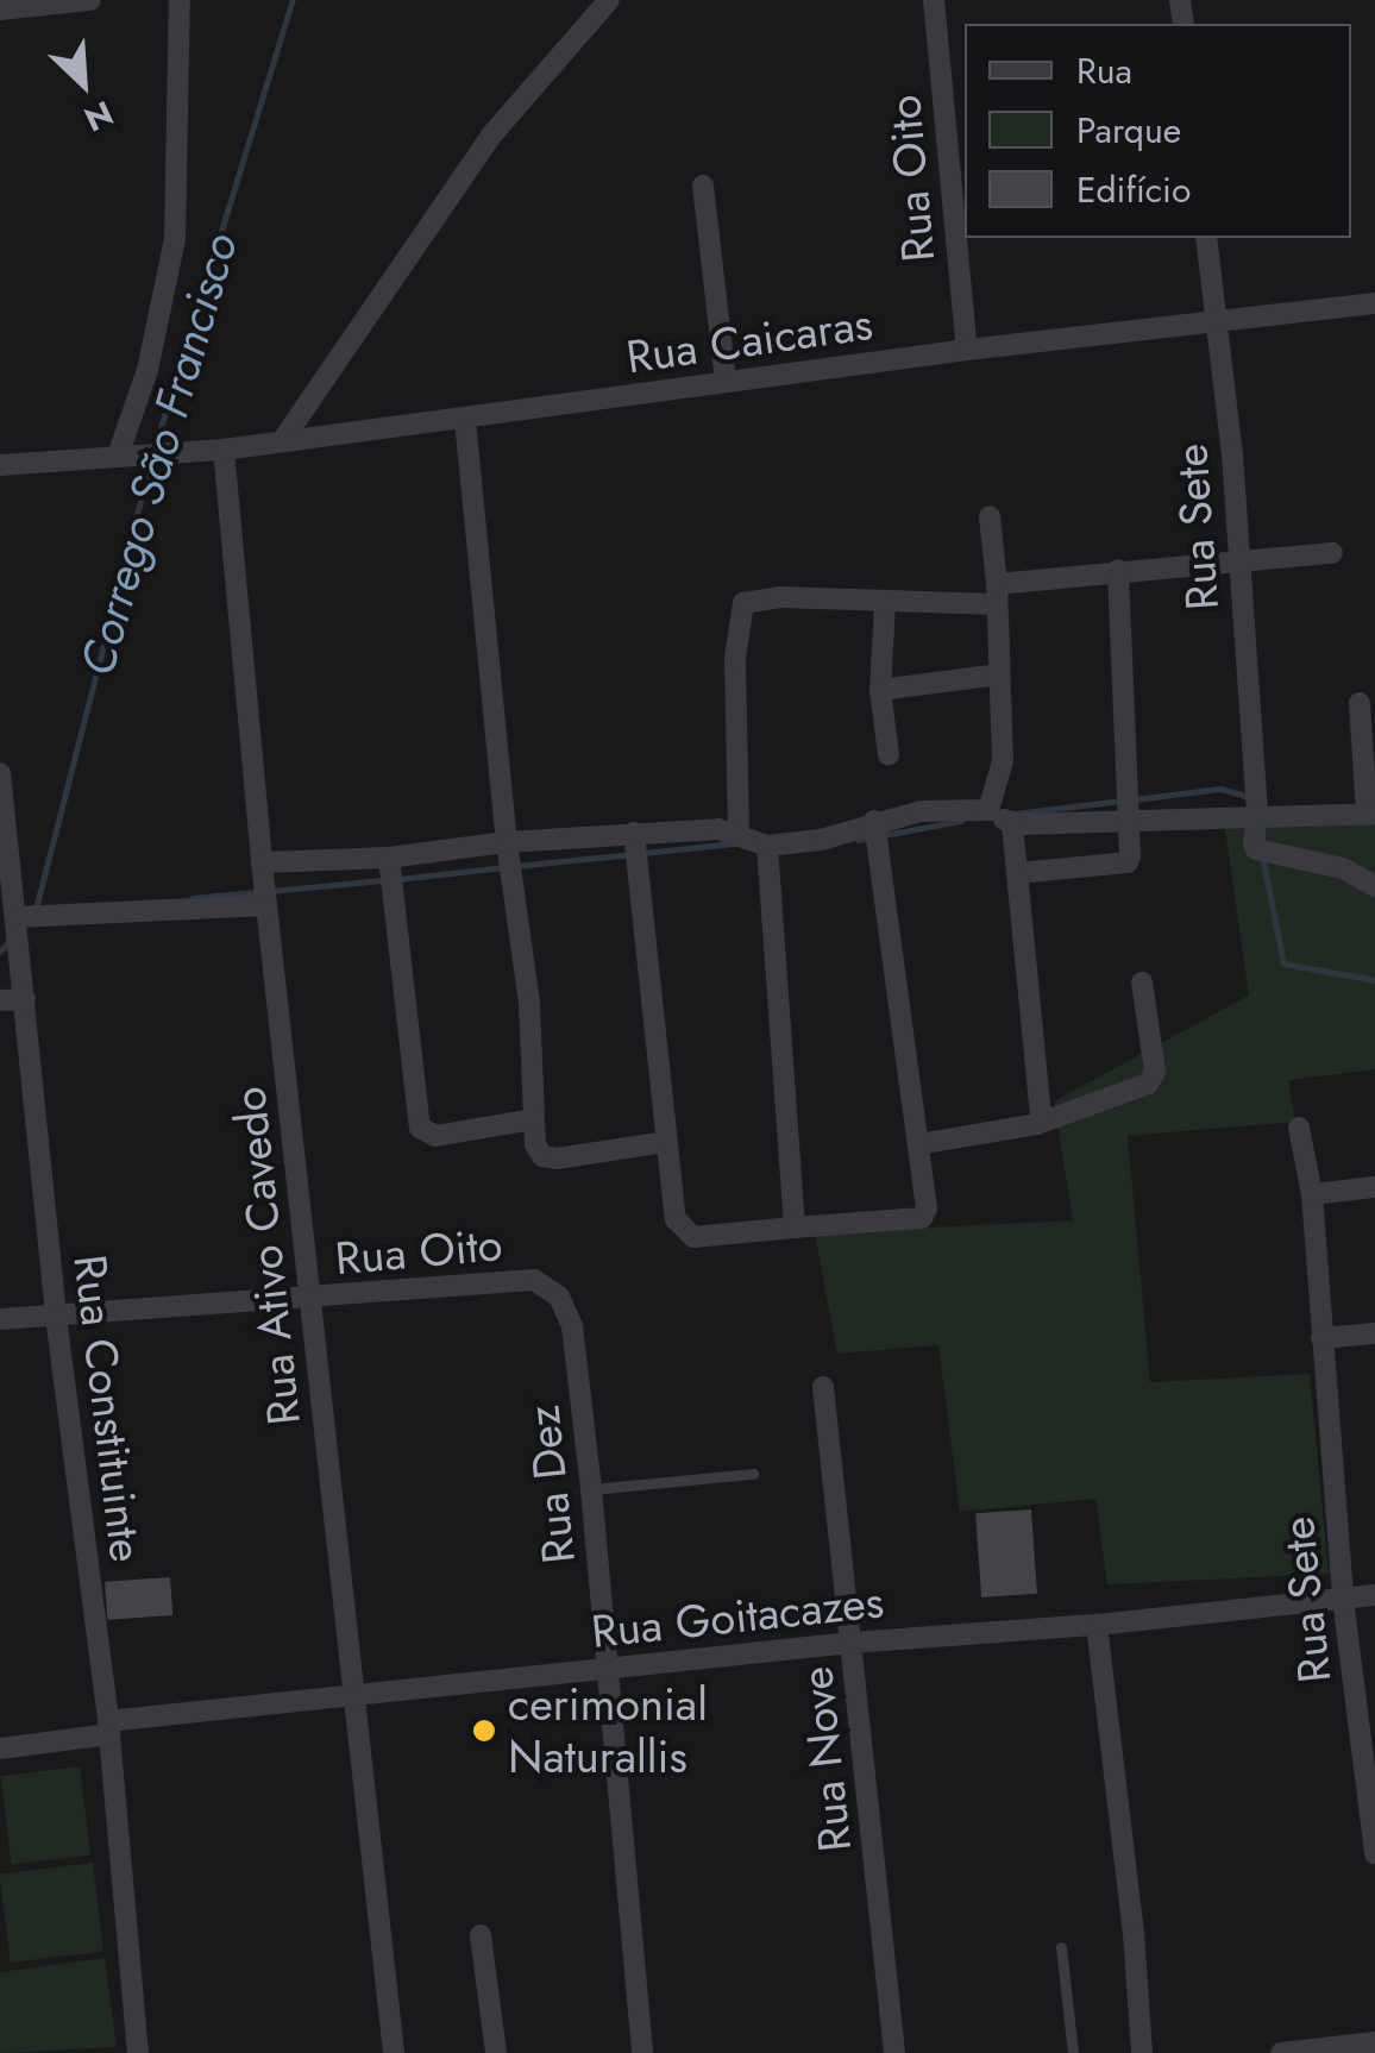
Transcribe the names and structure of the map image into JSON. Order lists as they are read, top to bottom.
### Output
{
  "streets": {
    "street": [
      "Rua Oito",
      "Rua Caicaras",
      "Rua Sete",
      "Rua Ativo Cavedo",
      "Rua Constituinte",
      "Rua Dez",
      "Rua Goitacazes",
      "Rua Nove"
    ]
  },
  "crossings": [
    ["Rua Oito", "Rua Caicaras"],
    ["Rua Oito", "Rua Ativo Cavedo"],
    ["Rua Oito", "Rua Constituinte"],
    ["Rua Oito", "Rua Dez"],
    ["Rua Caicaras", "Rua Sete"],
    ["Rua Caicaras", "Rua Ativo Cavedo"],
    ["Rua Sete", "Rua Goitacazes"],
    ["Rua Ativo Cavedo", "Rua Goitacazes"],
    ["Rua Constituinte", "Rua Goitacazes"],
    ["Rua Dez", "Rua Goitacazes"],
    ["Rua Goitacazes", "Rua Nove"]
  ],
  "water": ["Corrego São Francisco"],
  "places": ["cerimonial Naturallis"],
  "legend": ["Rua", "Parque", "Edifício"],
  "north": "bottom right"
}
